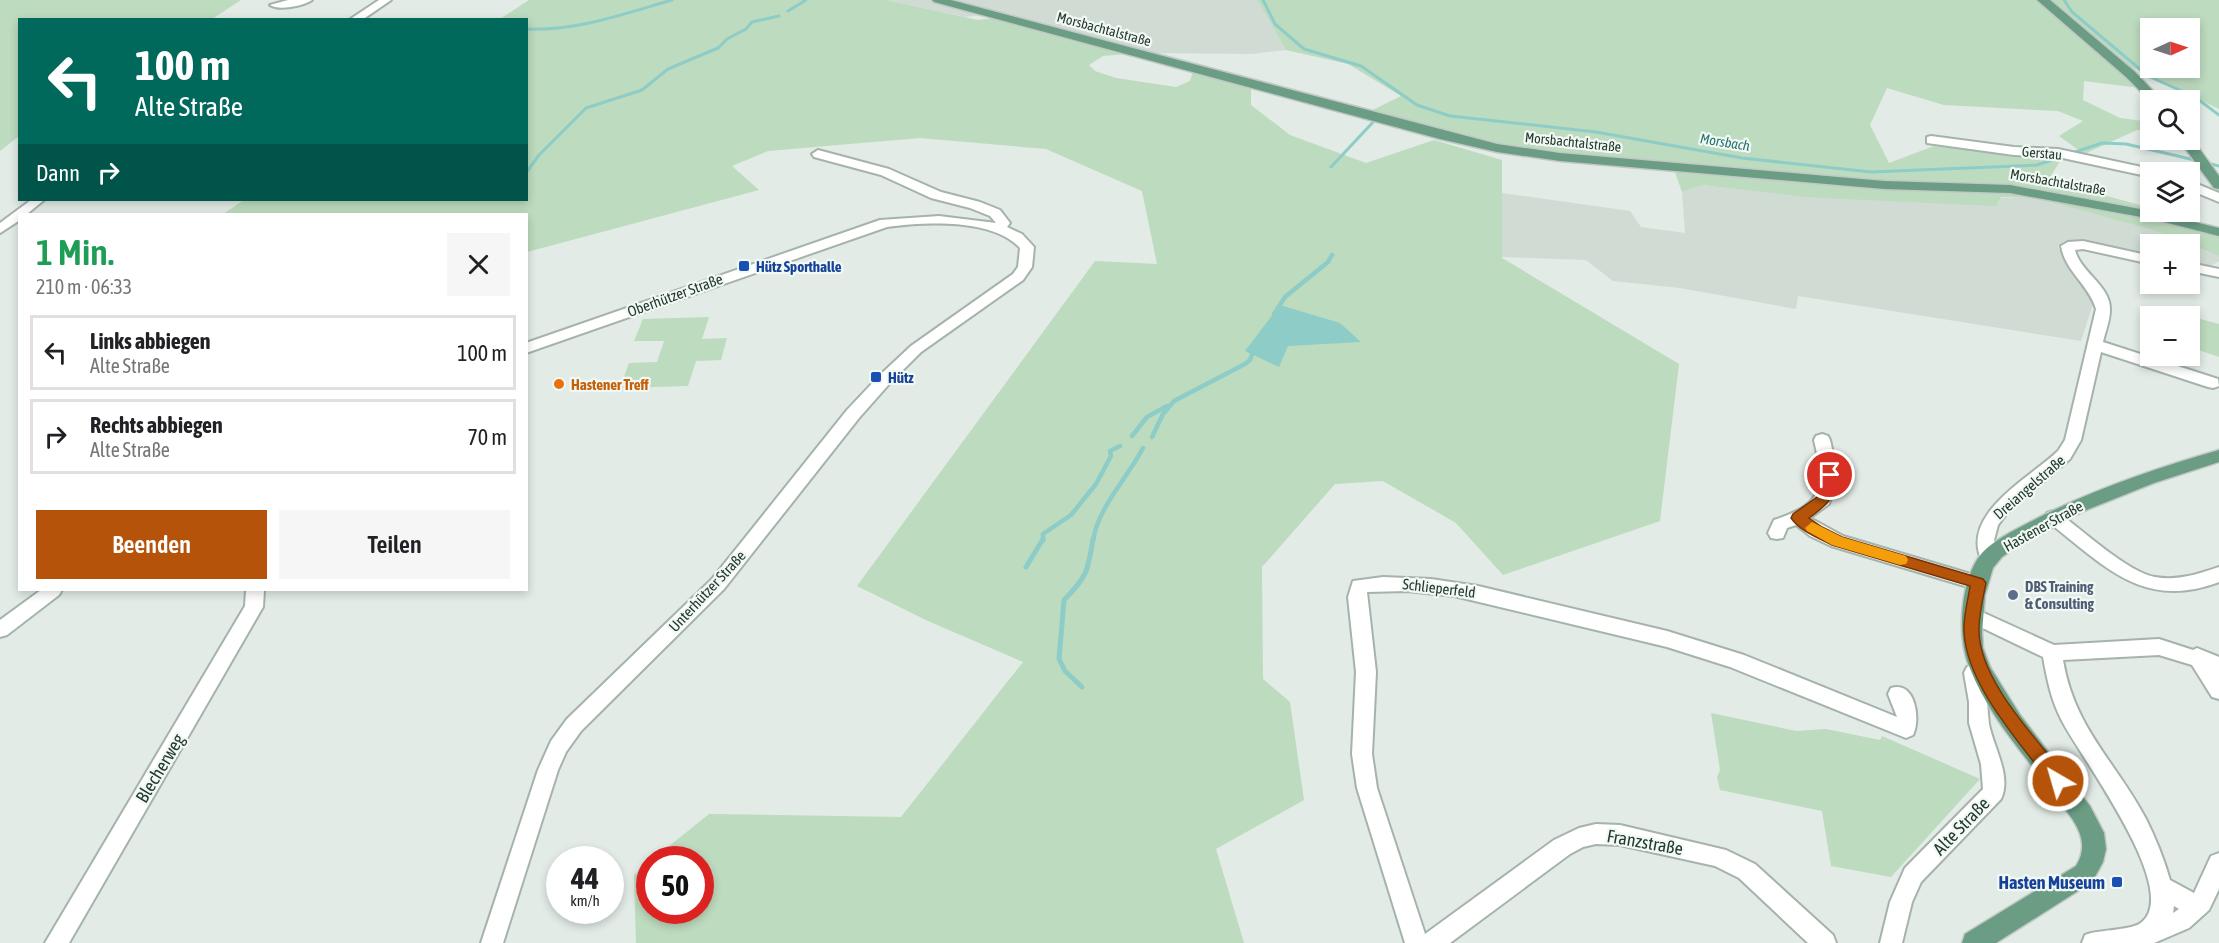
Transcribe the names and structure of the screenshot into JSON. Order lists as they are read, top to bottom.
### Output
{
  "streets": {
    "main road": ["Morsbachtalstraße", "Hastener Straße"],
    "street": [
      "Gerstau",
      "Oberhützer Straße",
      "Dreiangelstraße",
      "Schlieperfeld",
      "Unterhützer Straße",
      "Blecherweg",
      "Alte Straße",
      "Franzstraße"
    ]
  },
  "crossings": [
    ["Oberhützer Straße", "Unterhützer Straße"],
    ["Dreiangelstraße", "Hastener Straße"],
    ["Hastener Straße", "Alte Straße"]
  ],
  "water": ["Morsbach"],
  "places": {
    "transit": ["Hütz Sporthalle", "Hütz", "Hasten Museum"],
    "other": ["Hastener Treff", "DBS Training & Consulting"]
  },
  "north": "right",
  "page": {
    "map_buttons": ["+", "−"],
    "turn": ["100 m", "Alte Straße"],
    "then": "Dann",
    "heading": ["1 Min.", "210 m · 06:33"],
    "list": [
      {
        "name": "Links abbiegen",
        "note": "Alte Straße",
        "value": "100 m"
      },
      {
        "name": "Rechts abbiegen",
        "note": "Alte Straße",
        "value": "70 m"
      }
    ],
    "buttons": ["Beenden", "Teilen"],
    "speed": "44 km/h",
    "limit": "50"
  }
}
